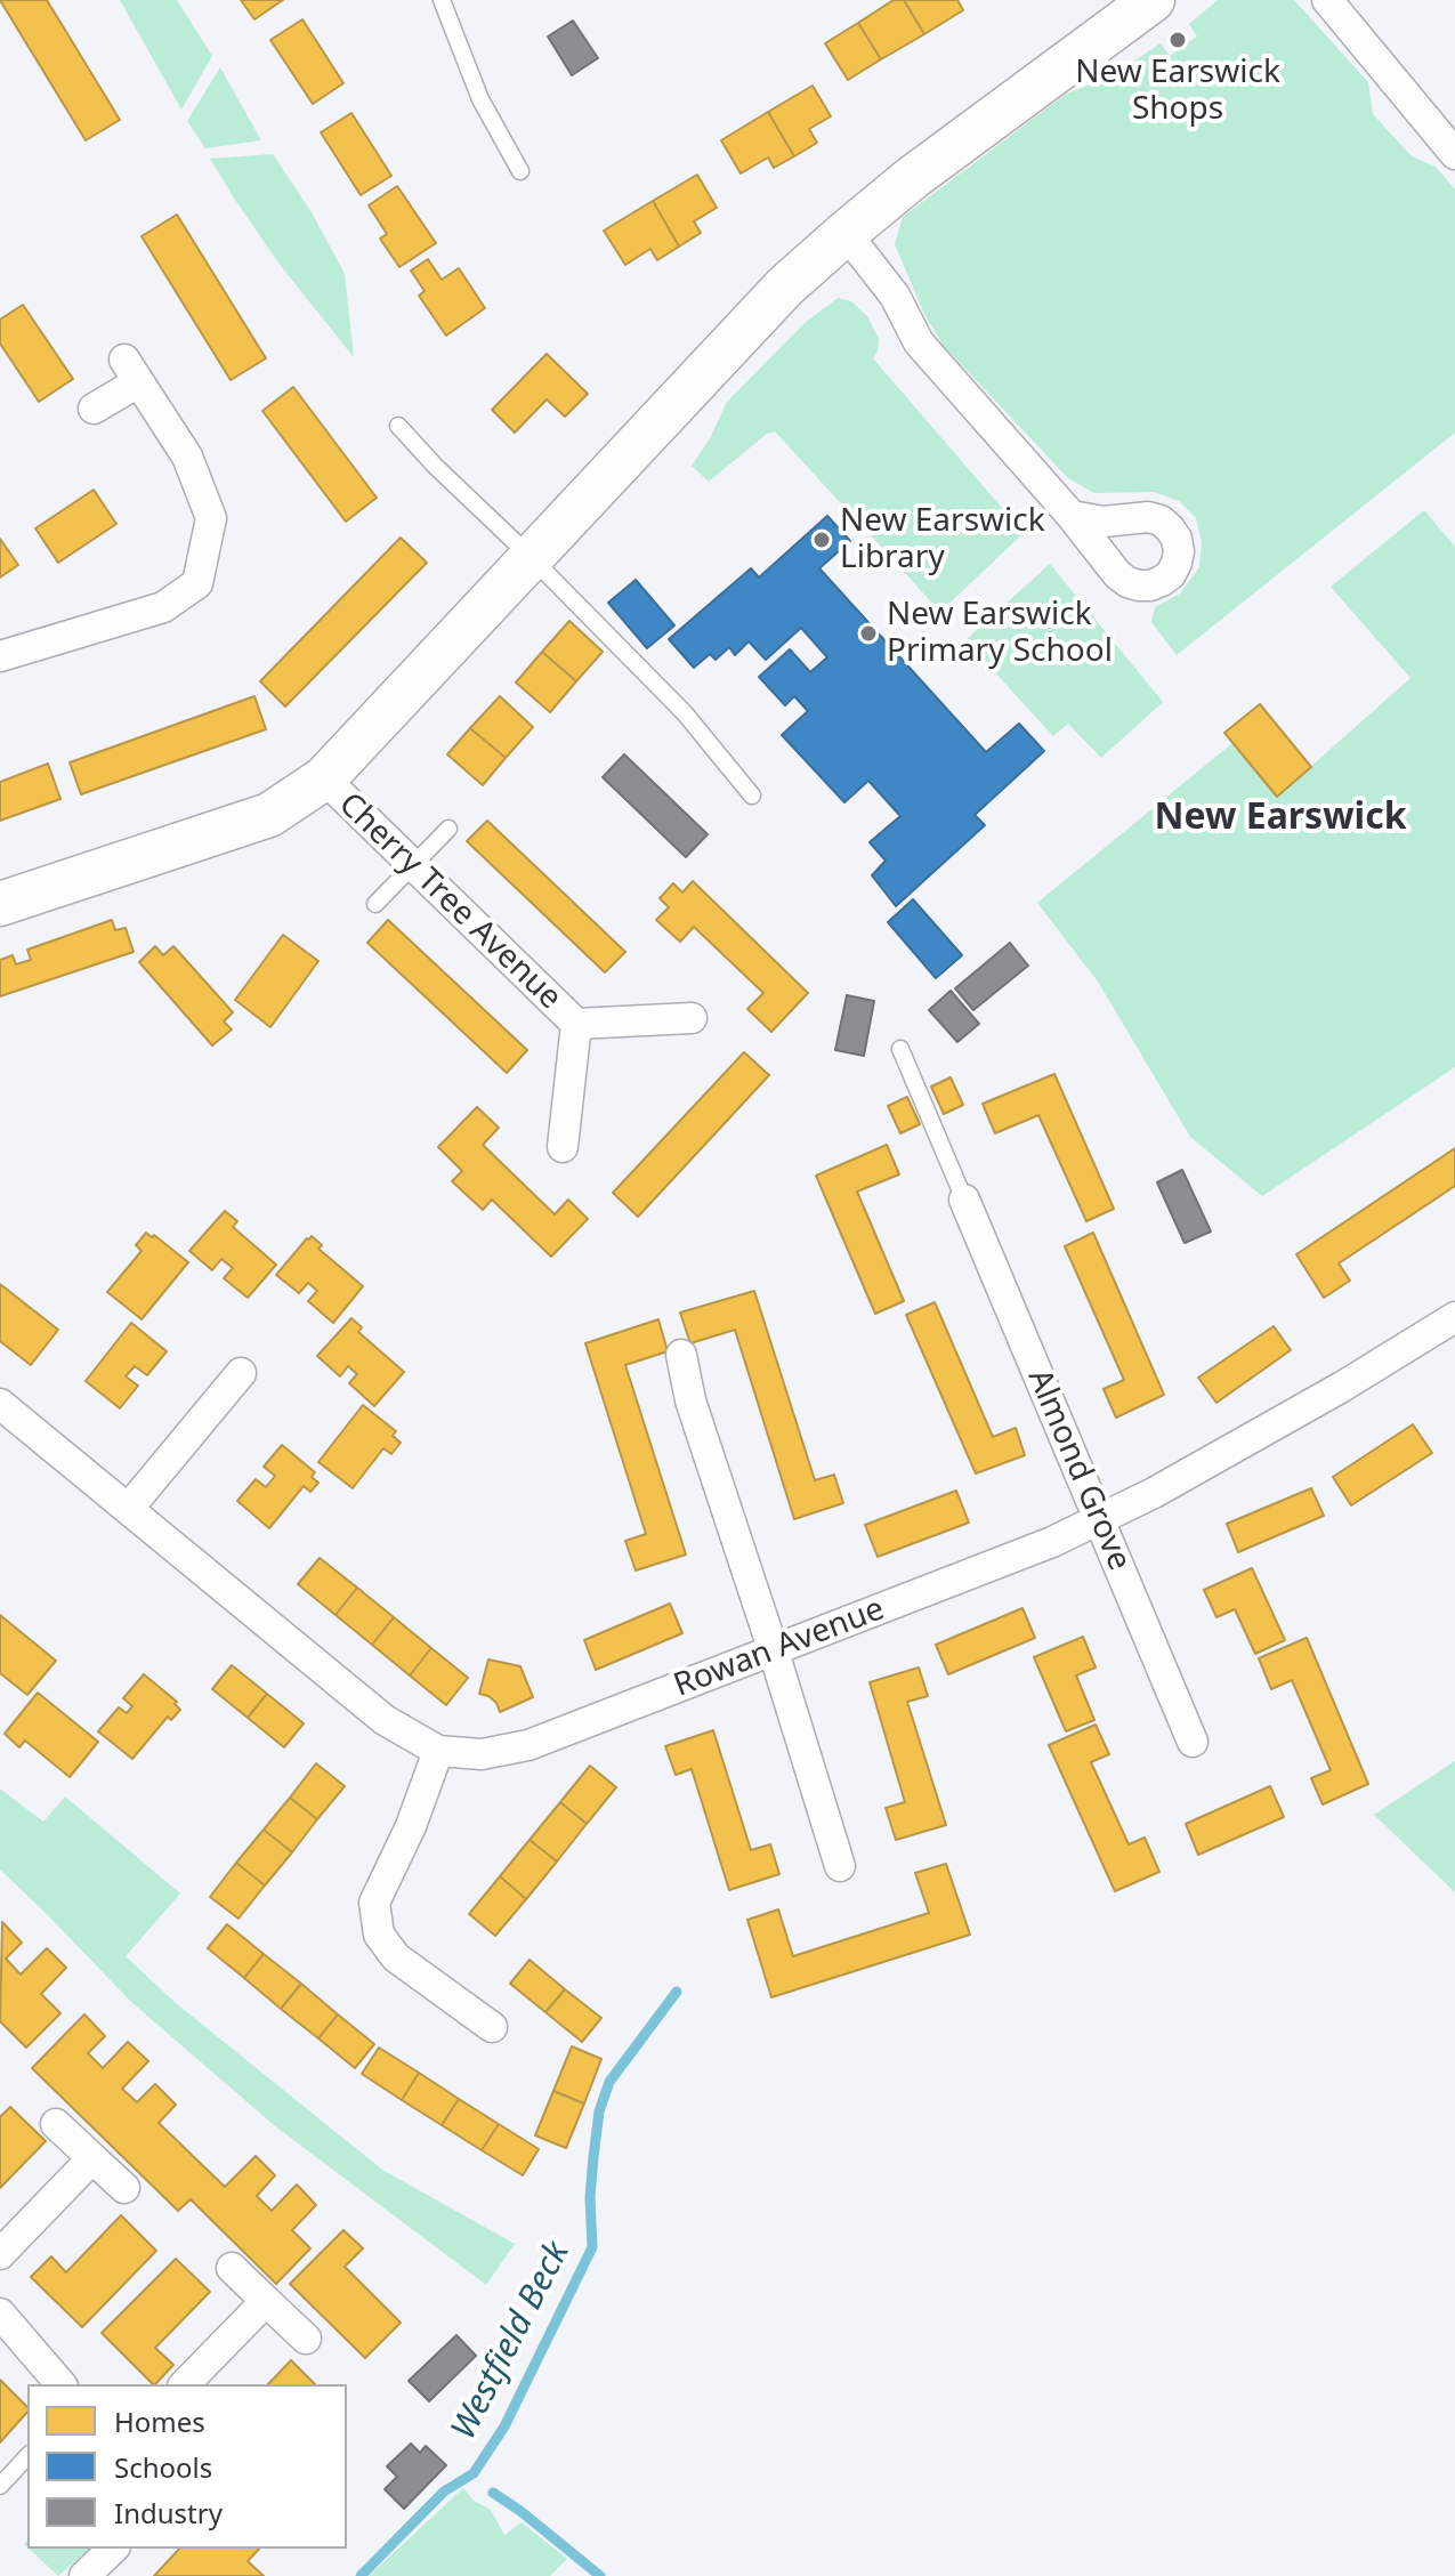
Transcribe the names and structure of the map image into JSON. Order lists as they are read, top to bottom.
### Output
{
  "streets": {
    "street": ["Cherry Tree Avenue", "Almond Grove", "Rowan Avenue"]
  },
  "crossings": [
    ["Almond Grove", "Rowan Avenue"]
  ],
  "districts": ["New Earswick"],
  "water": ["Westfield Beck"],
  "places": ["New Earswick Shops", "New Earswick Library", "New Earswick Primary School"],
  "legend": ["Homes", "Schools", "Industry"]
}
